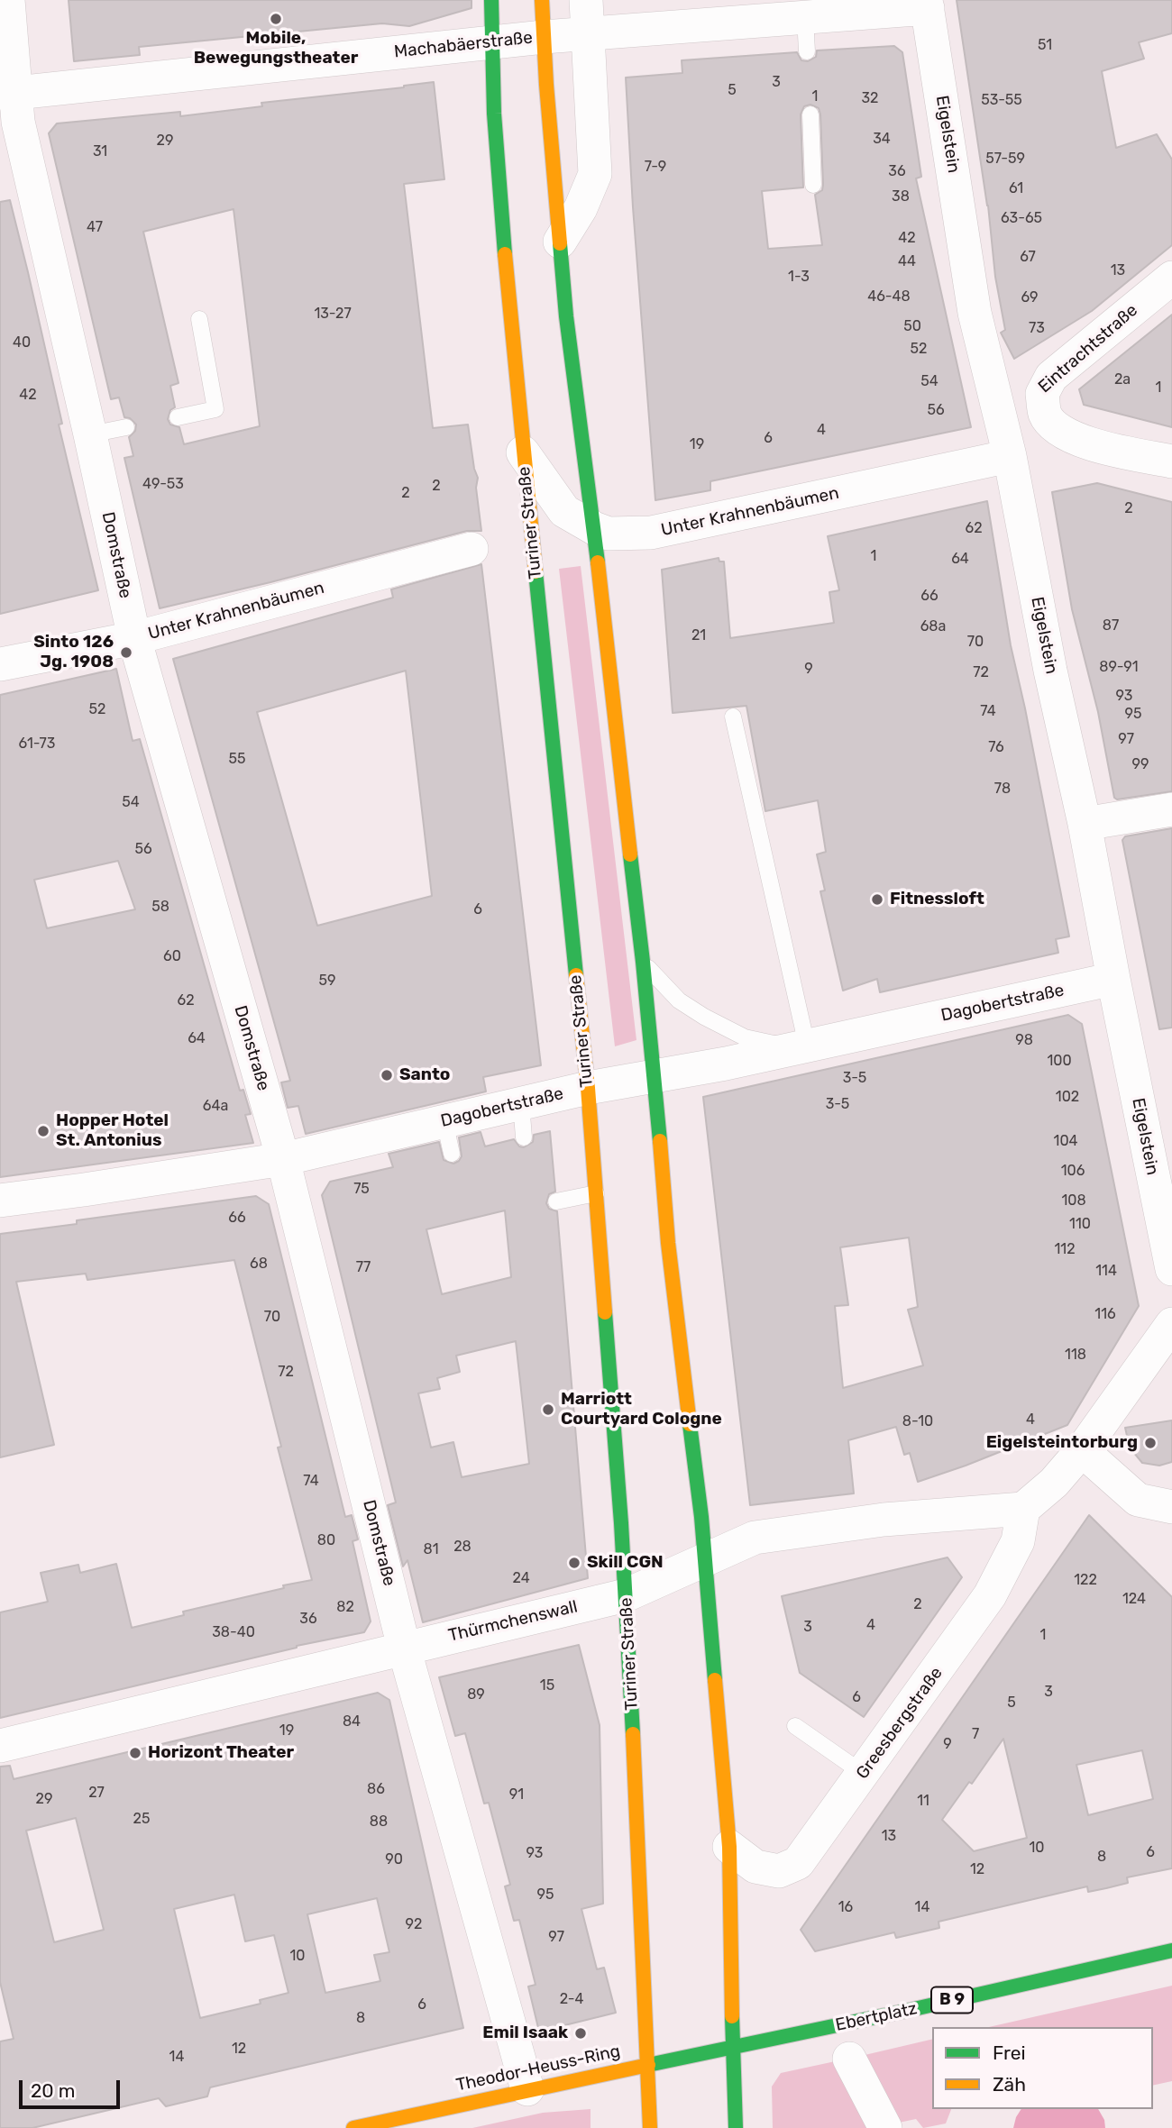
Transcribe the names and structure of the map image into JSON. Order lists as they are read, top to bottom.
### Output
{
  "streets": {
    "main road": [
      "Turiner Straße",
      "B 9",
      "Ebertplatz",
      "Theodor-Heuss-Ring"
    ],
    "street": [
      "Machabäerstraße",
      "Eigelstein",
      "Eintrachtstraße",
      "Unter Krahnenbäumen",
      "Domstraße",
      "Dagobertstraße",
      "Thürmchenswall",
      "Greesbergstraße"
    ]
  },
  "crossings": [
    ["Machabäerstraße", "Eigelstein"],
    ["Machabäerstraße", "Turiner Straße"],
    ["Machabäerstraße", "Domstraße"],
    ["Eigelstein", "Eintrachtstraße"],
    ["Eigelstein", "Unter Krahnenbäumen"],
    ["Eigelstein", "Dagobertstraße"],
    ["Unter Krahnenbäumen", "Turiner Straße"],
    ["Unter Krahnenbäumen", "Domstraße"],
    ["Turiner Straße", "Dagobertstraße"],
    ["Turiner Straße", "Thürmchenswall"],
    ["Turiner Straße", "Theodor-Heuss-Ring"],
    ["Domstraße", "Dagobertstraße"],
    ["Domstraße", "Thürmchenswall"],
    ["Domstraße", "Theodor-Heuss-Ring"],
    ["Thürmchenswall", "Greesbergstraße"],
    ["Ebertplatz", "Theodor-Heuss-Ring"]
  ],
  "places": [
    "Mobile, Bewegungstheater",
    "Sinto 126 Jg. 1908",
    "Fitnessloft",
    "Santo",
    "Hopper Hotel St. Antonius",
    "Marriott Courtyard Cologne",
    "Eigelsteintorburg",
    "Skill CGN",
    "Horizont Theater",
    "Emil Isaak"
  ],
  "house_numbers": [
    "51",
    "3",
    "5",
    "1",
    "32",
    "53-55",
    "34",
    "29",
    "31",
    "57-59",
    "7-9",
    "36",
    "61",
    "38",
    "63-65",
    "47",
    "42",
    "67",
    "44",
    "13",
    "1-3",
    "46-48",
    "69",
    "13-27",
    "50",
    "73",
    "40",
    "52",
    "2a",
    "54",
    "1",
    "42",
    "56",
    "4",
    "6",
    "19",
    "49-53",
    "2",
    "2",
    "2",
    "62",
    "1",
    "64",
    "66",
    "87",
    "68a",
    "21",
    "70",
    "89-91",
    "9",
    "72",
    "93",
    "52",
    "74",
    "95",
    "97",
    "61-73",
    "76",
    "55",
    "99",
    "78",
    "54",
    "56",
    "58",
    "6",
    "60",
    "59",
    "62",
    "64",
    "98",
    "100",
    "3-5",
    "102",
    "3-5",
    "64a",
    "104",
    "106",
    "75",
    "108",
    "66",
    "110",
    "112",
    "68",
    "77",
    "114",
    "116",
    "70",
    "118",
    "72",
    "4",
    "8-10",
    "74",
    "80",
    "28",
    "81",
    "24",
    "122",
    "124",
    "2",
    "82",
    "36",
    "4",
    "3",
    "38-40",
    "1",
    "15",
    "3",
    "89",
    "6",
    "5",
    "84",
    "19",
    "7",
    "9",
    "86",
    "27",
    "91",
    "29",
    "11",
    "25",
    "88",
    "13",
    "10",
    "6",
    "93",
    "8",
    "90",
    "12",
    "95",
    "16",
    "14",
    "92",
    "97",
    "10",
    "2-4",
    "6",
    "8",
    "12",
    "14"
  ],
  "legend": ["Frei", "Zäh"],
  "scale_bar": "20 m"
}
